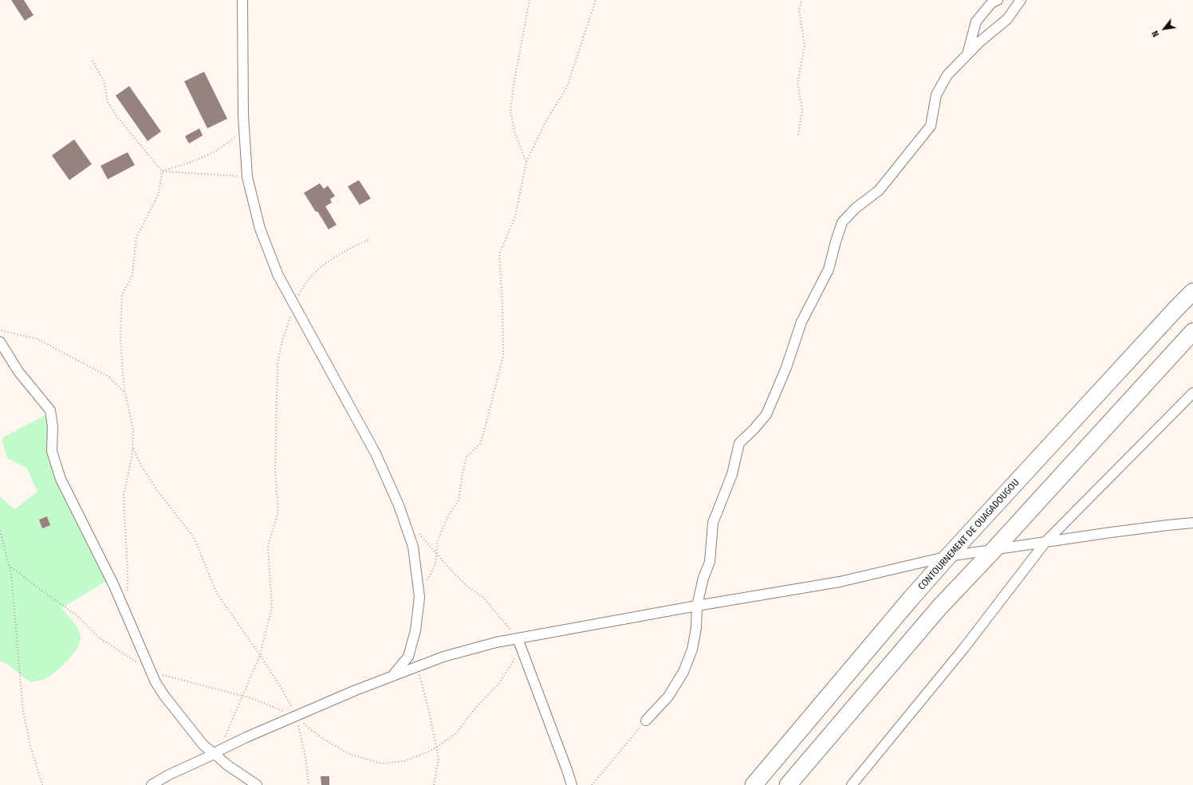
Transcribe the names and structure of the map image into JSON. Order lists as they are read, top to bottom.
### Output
{
  "streets": {
    "highway": ["CONTOURNEMENT DE OUAGADOUGOU"]
  },
  "north": "bottom left"
}
